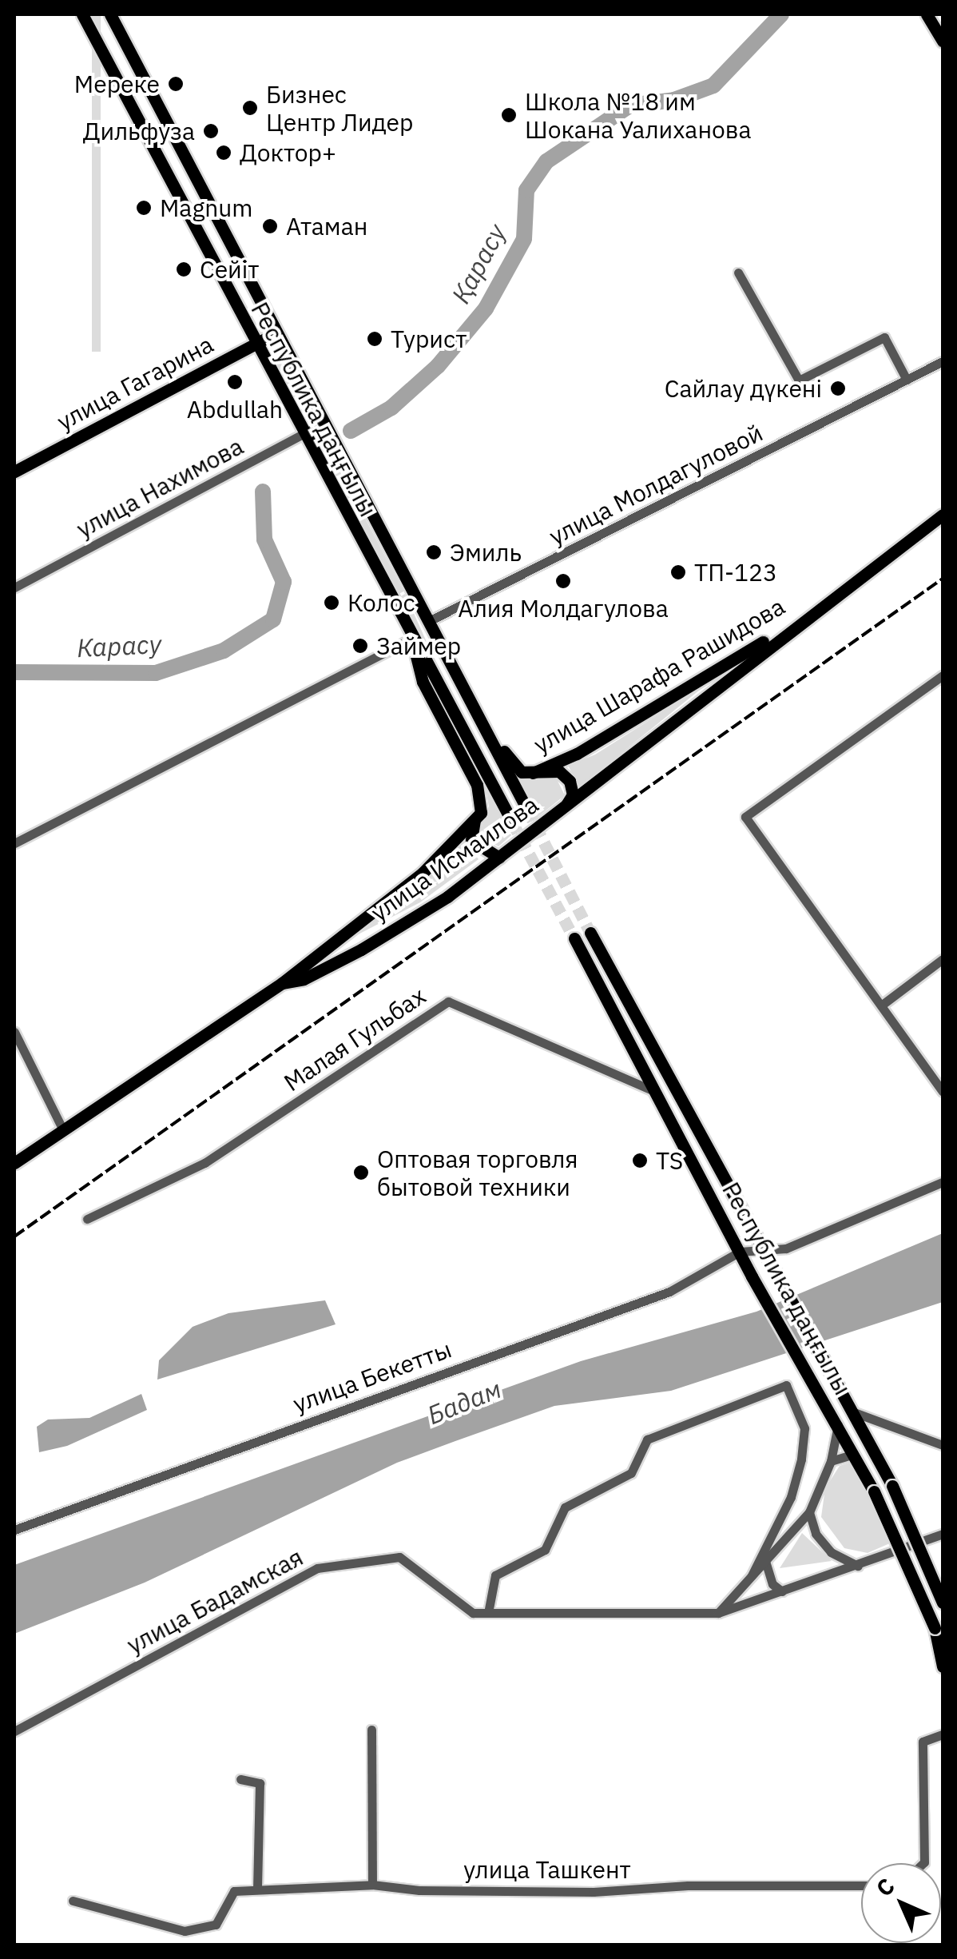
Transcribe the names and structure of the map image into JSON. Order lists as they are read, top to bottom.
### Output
{
  "streets": {
    "main road": [
      "улица Гагарина",
      "Республика даңғылы",
      "улица Шарафа Рашидова",
      "улица Исмаилова"
    ],
    "street": [
      "улица Молдагуловой",
      "улица Нахимова",
      "Малая Гульбах",
      "улица Бекетты",
      "улица Бадамская",
      "улица Ташкент"
    ]
  },
  "crossings": [
    ["улица Гагарина", "Республика даңғылы"],
    ["Республика даңғылы", "улица Молдагуловой"],
    ["Республика даңғылы", "улица Нахимова"],
    ["Республика даңғылы", "улица Исмаилова"],
    ["Республика даңғылы", "Малая Гульбах"],
    ["Республика даңғылы", "улица Бекетты"],
    ["улица Шарафа Рашидова", "улица Исмаилова"]
  ],
  "water": ["Қарасу", "Карасу", "Бадам"],
  "places": [
    "Мереке",
    "Бизнес Центр Лидер",
    "Школа №18 им Шокана Уалиханова",
    "Дильфуза",
    "Доктор+",
    "Magnum",
    "Атаман",
    "Сейіт",
    "Турист",
    "Аbdullah",
    "Сайлау дүкені",
    "Эмиль",
    "ТП-123",
    "Алия Молдагулова",
    "Колос",
    "Займер",
    "TS",
    "Оптовая торговля бытовой техники"
  ],
  "north": "top left"
}
